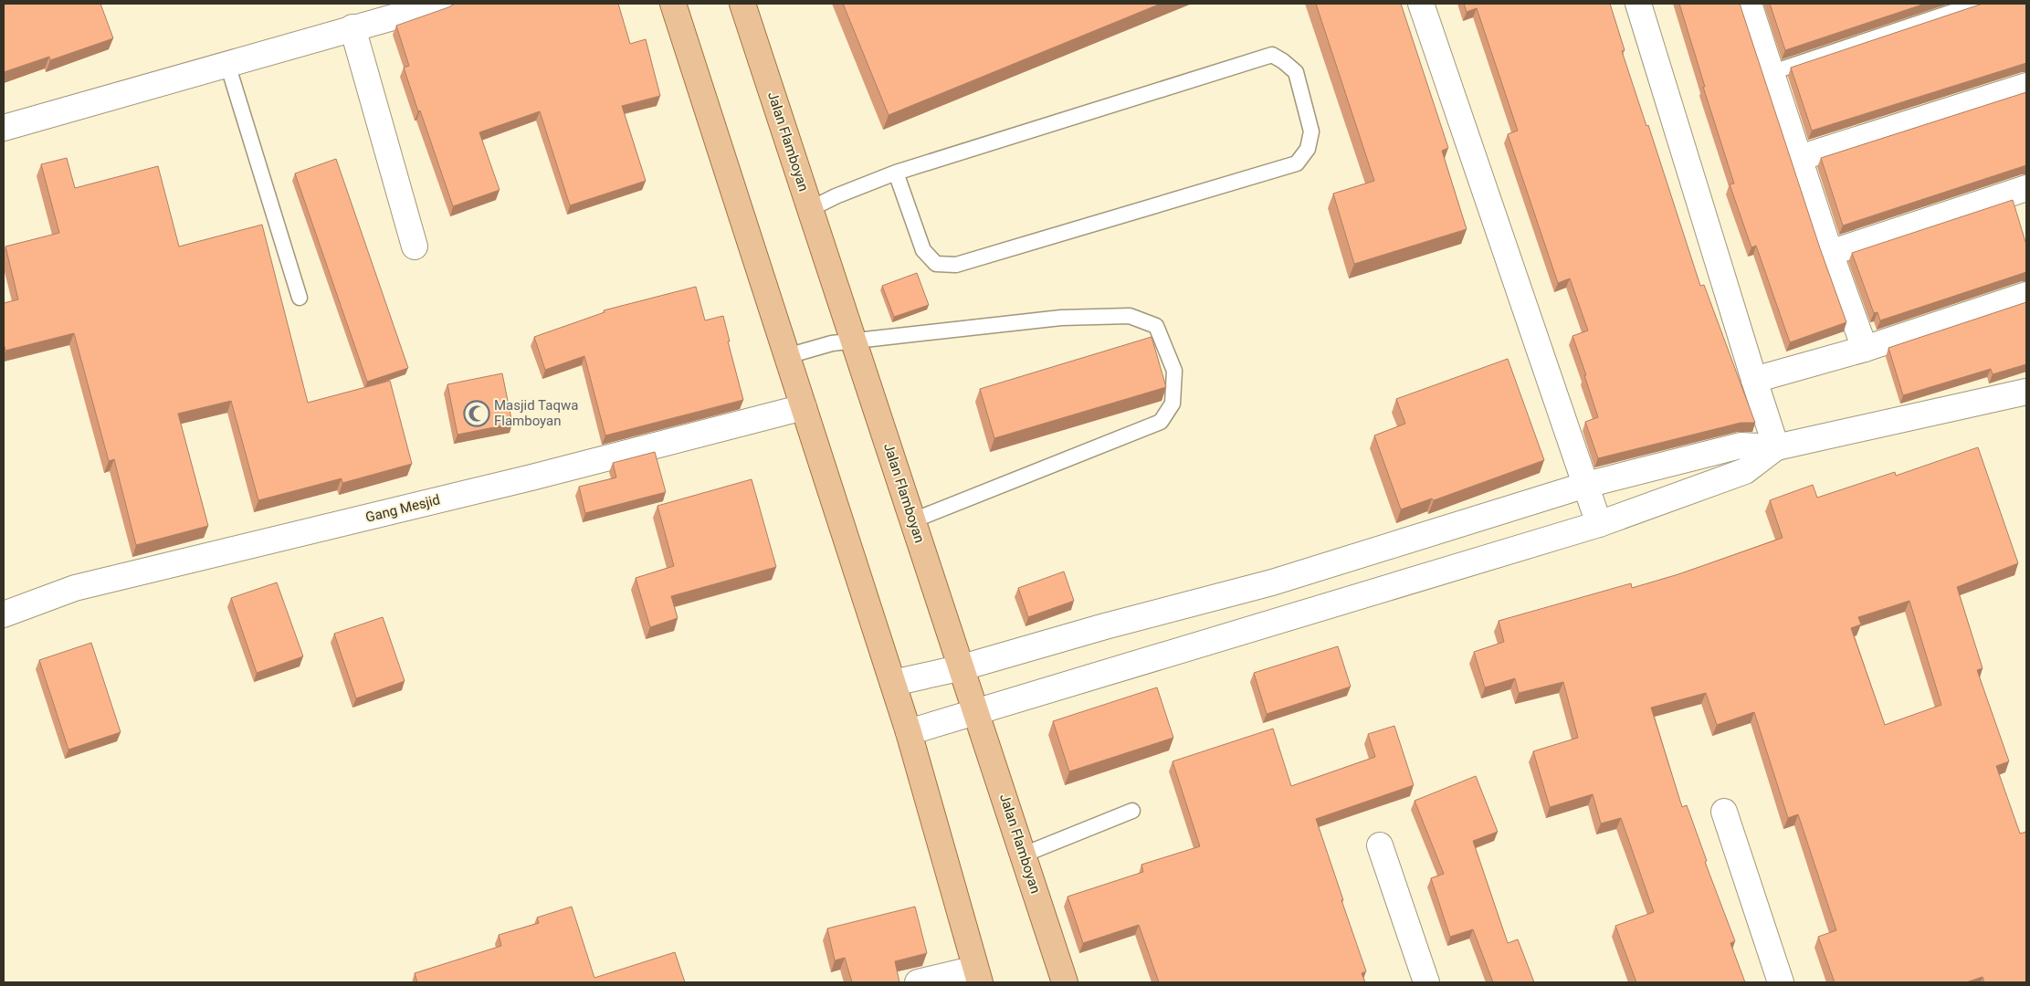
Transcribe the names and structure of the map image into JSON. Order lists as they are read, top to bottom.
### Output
{
  "streets": {
    "main road": ["Jalan Flamboyan"],
    "street": ["Gang Mesjid"]
  },
  "places": {
    "mosque": ["Masjid Taqwa Flamboyan"]
  }
}
